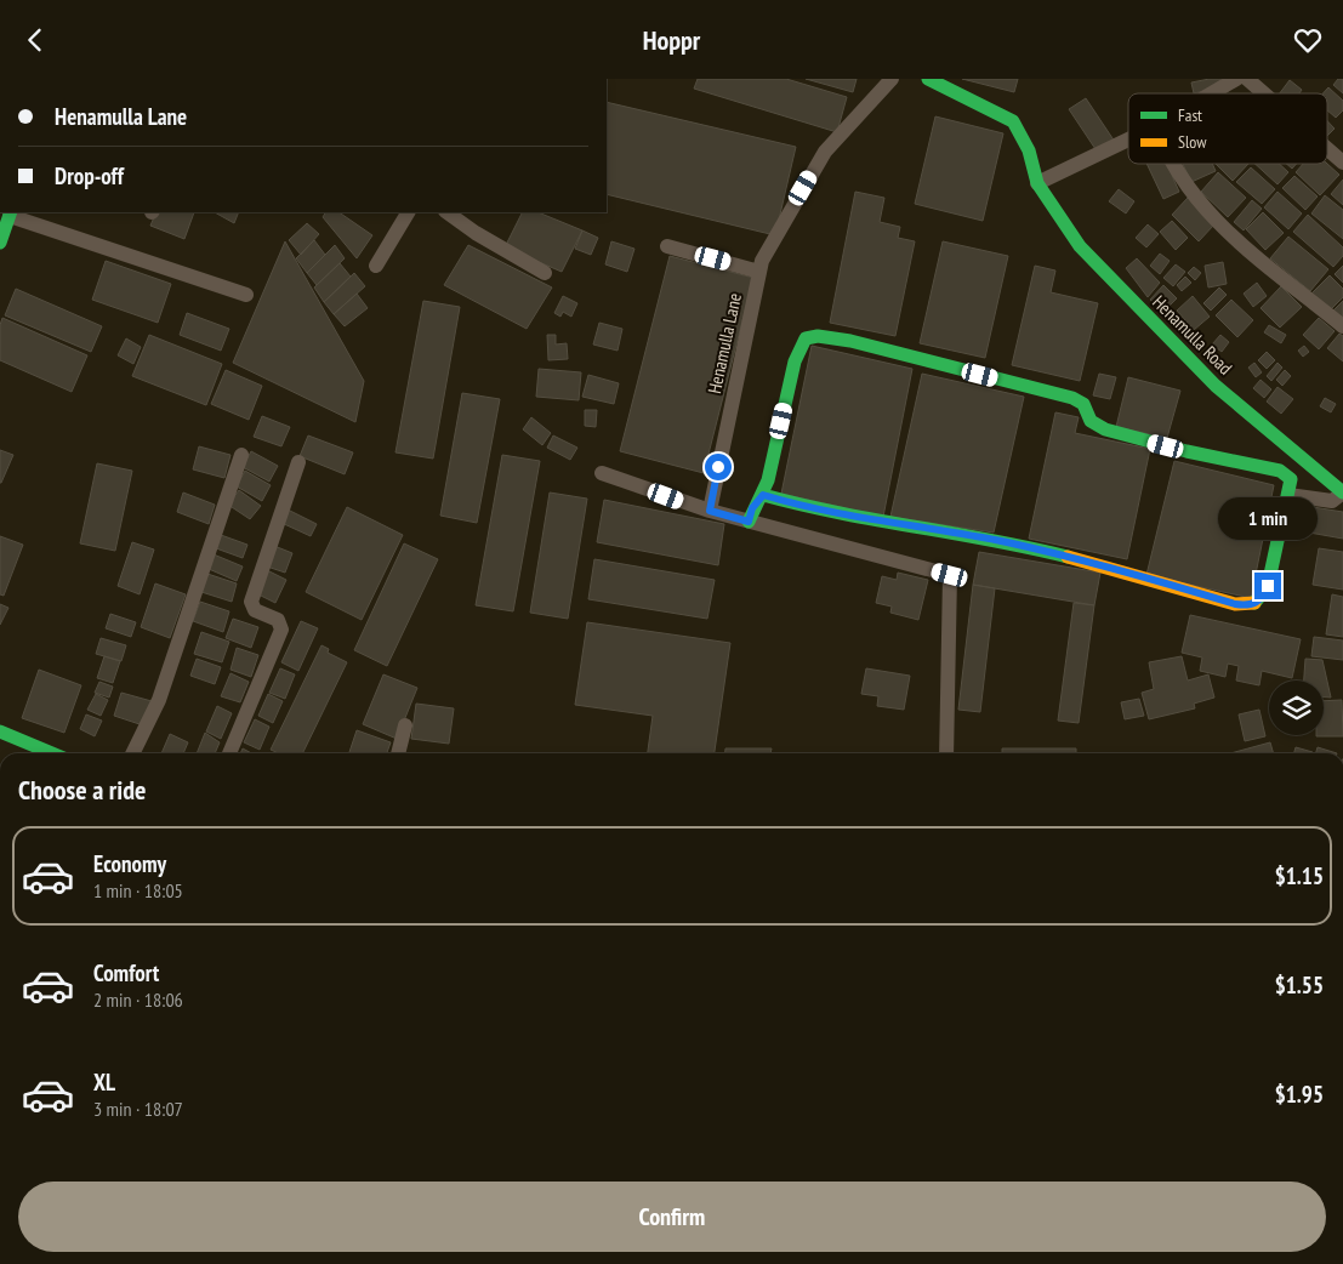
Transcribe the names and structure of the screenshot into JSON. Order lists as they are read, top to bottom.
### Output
{
  "streets": {
    "street": ["Henamulla Road", "Henamulla Lane"]
  },
  "legend": ["Fast", "Slow"],
  "page": {
    "header": "Hoppr",
    "banner": ["Henamulla Lane", "Drop-off"],
    "bubble": "1 min",
    "heading": "Choose a ride",
    "list": [
      {
        "name": "Economy",
        "note": "1 min · 18:05",
        "value": "$1.15"
      },
      {
        "name": "Comfort",
        "note": "2 min · 18:06",
        "value": "$1.55"
      },
      {
        "name": "XL",
        "note": "3 min · 18:07",
        "value": "$1.95"
      }
    ],
    "buttons": "Confirm"
  }
}
